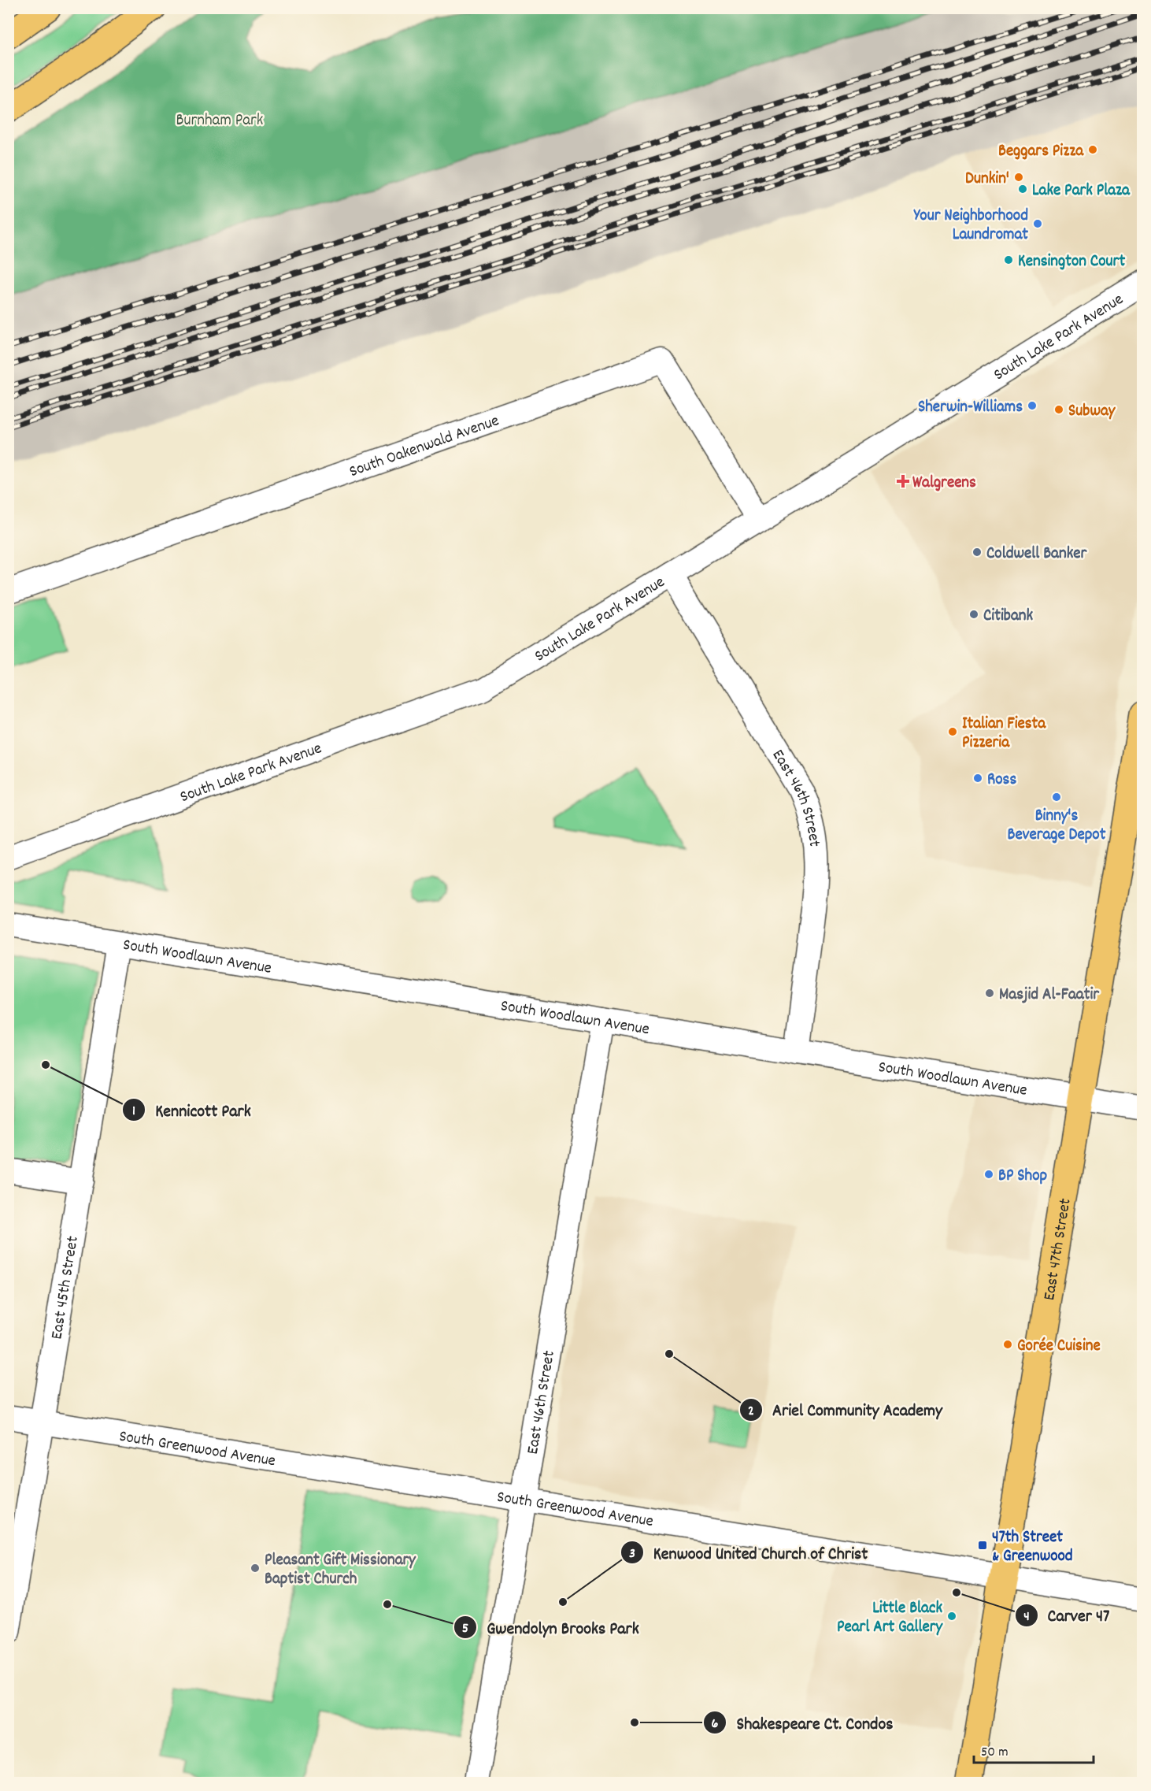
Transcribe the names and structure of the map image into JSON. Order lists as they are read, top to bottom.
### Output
{
  "streets": {
    "main road": ["East 47th Street"],
    "street": [
      "South Lake Park Avenue",
      "South Oakenwald Avenue",
      "East 46th Street",
      "South Woodlawn Avenue",
      "East 45th Street",
      "South Greenwood Avenue"
    ]
  },
  "crossings": [
    ["South Lake Park Avenue", "South Oakenwald Avenue"],
    ["South Lake Park Avenue", "East 46th Street"],
    ["East 46th Street", "South Woodlawn Avenue"],
    ["East 46th Street", "South Greenwood Avenue"],
    ["South Woodlawn Avenue", "East 47th Street"],
    ["South Woodlawn Avenue", "East 45th Street"],
    ["East 47th Street", "South Greenwood Avenue"],
    ["East 45th Street", "South Greenwood Avenue"]
  ],
  "parks": ["Burnham Park"],
  "places": {
    "other": [
      "Beggars Pizza",
      "Dunkin'",
      "Lake Park Plaza",
      "Your Neighborhood Laundromat",
      "Kensington Court",
      "Sherwin-Williams",
      "Subway",
      "Coldwell Banker",
      "Citibank",
      "Italian Fiesta Pizzeria",
      "Ross",
      "Binny's Beverage Depot",
      "Masjid Al-Faatir",
      "Kennicott Park",
      "BP Shop",
      "Gorée Cuisine",
      "Ariel Community Academy",
      "Pleasant Gift Missionary Baptist Church",
      "Carver 47",
      "Kenwood United Church of Christ",
      "Gwendolyn Brooks Park",
      "Little Black Pearl Art Gallery",
      "Shakespeare Ct. Condos"
    ],
    "health": ["Walgreens"],
    "transit": ["47th Street & Greenwood"]
  },
  "scale_bar": "50 m"
}
